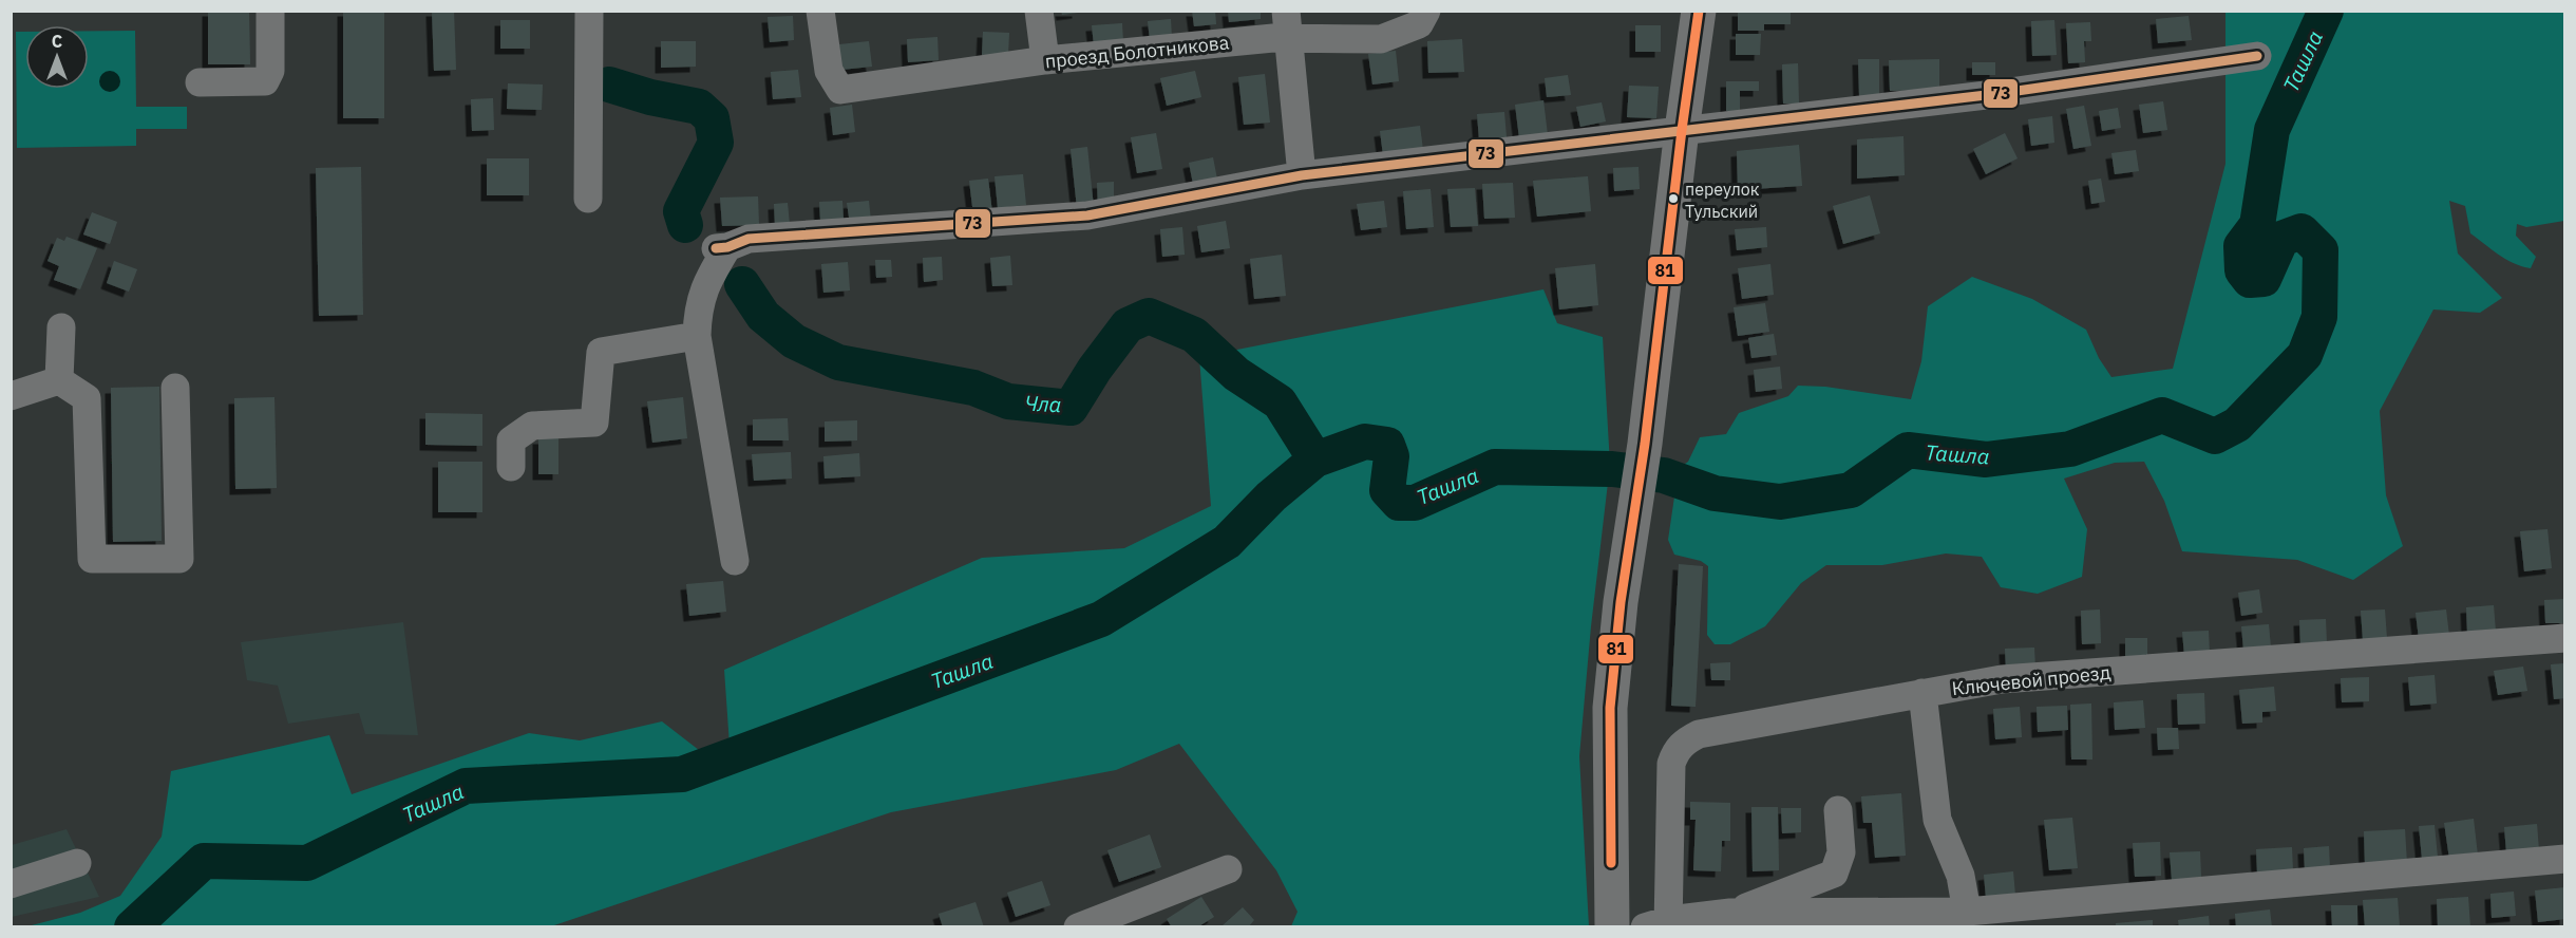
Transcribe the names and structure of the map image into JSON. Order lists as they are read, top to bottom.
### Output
{
  "streets": {
    "street": ["проезд Болотникова", "Ключевой проезд"]
  },
  "water": ["Ташла", "Чла"],
  "places": ["переулок Тульский"],
  "lines": ["transit line 81", "transit line 73"],
  "north": "top"
}
